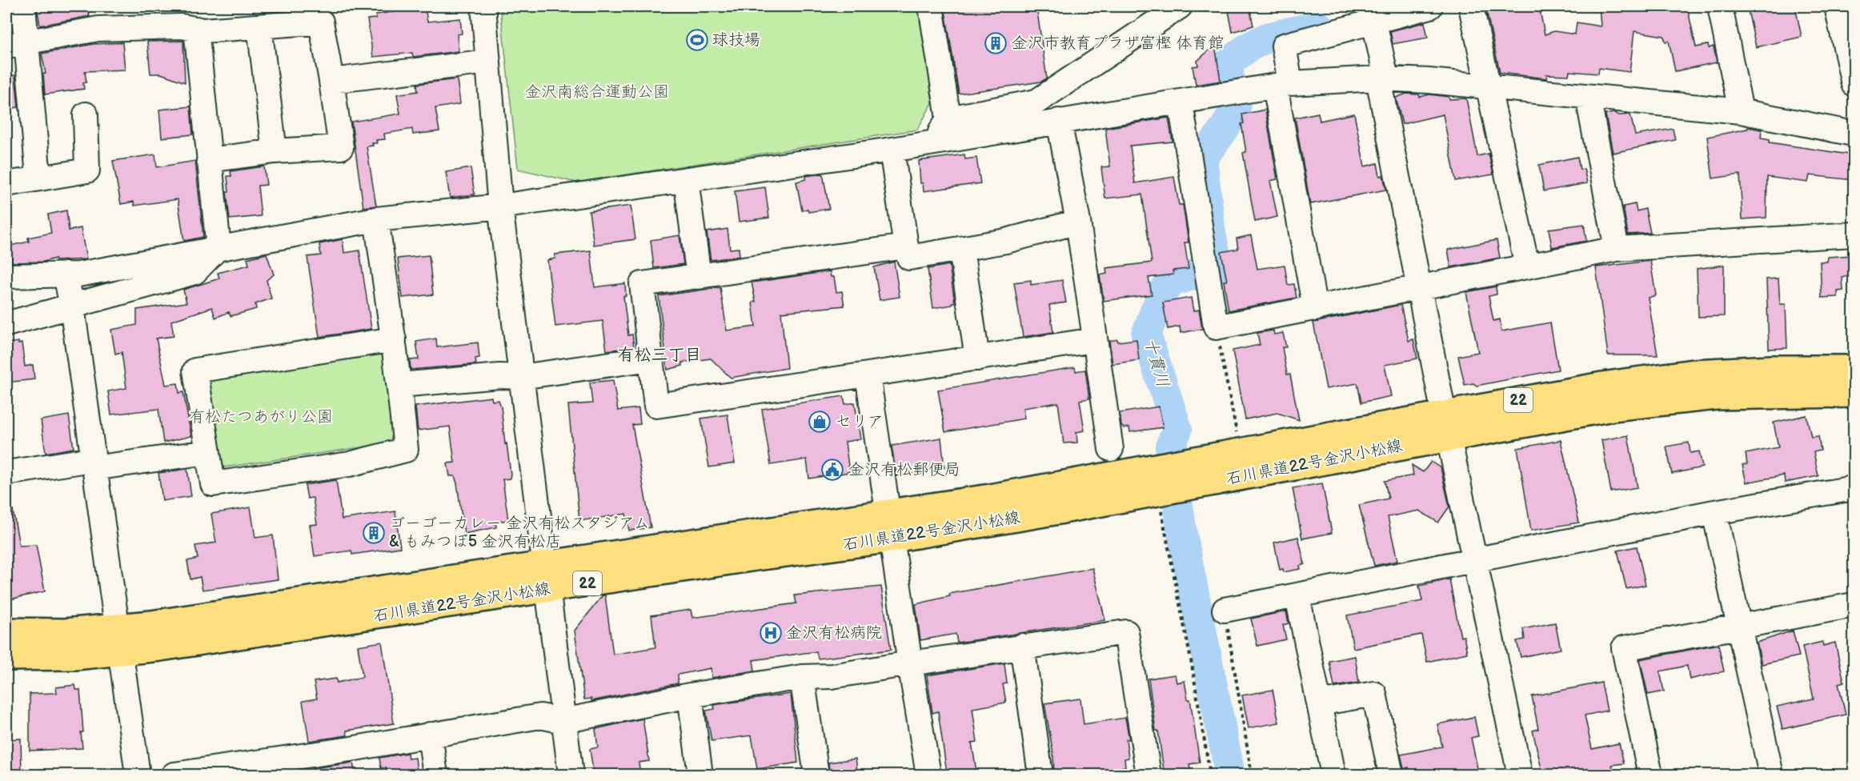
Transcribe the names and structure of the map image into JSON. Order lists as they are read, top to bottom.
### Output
{
  "streets": {
    "main road": ["22", "石川県道22号金沢小松線"]
  },
  "districts": ["有松三丁目"],
  "water": ["十貫川"],
  "parks": ["金沢南総合運動公園", "有松たつあがり公園"],
  "places": {
    "sports": ["球技場"],
    "building": ["金沢市教育プラザ富樫 体育館", "ゴーゴーカレー 金沢有松スタジアム & もみつぼ5 金沢有松店"],
    "shop": ["セリア"],
    "public building": ["金沢有松郵便局"],
    "hospital": ["金沢有松病院"]
  }
}
